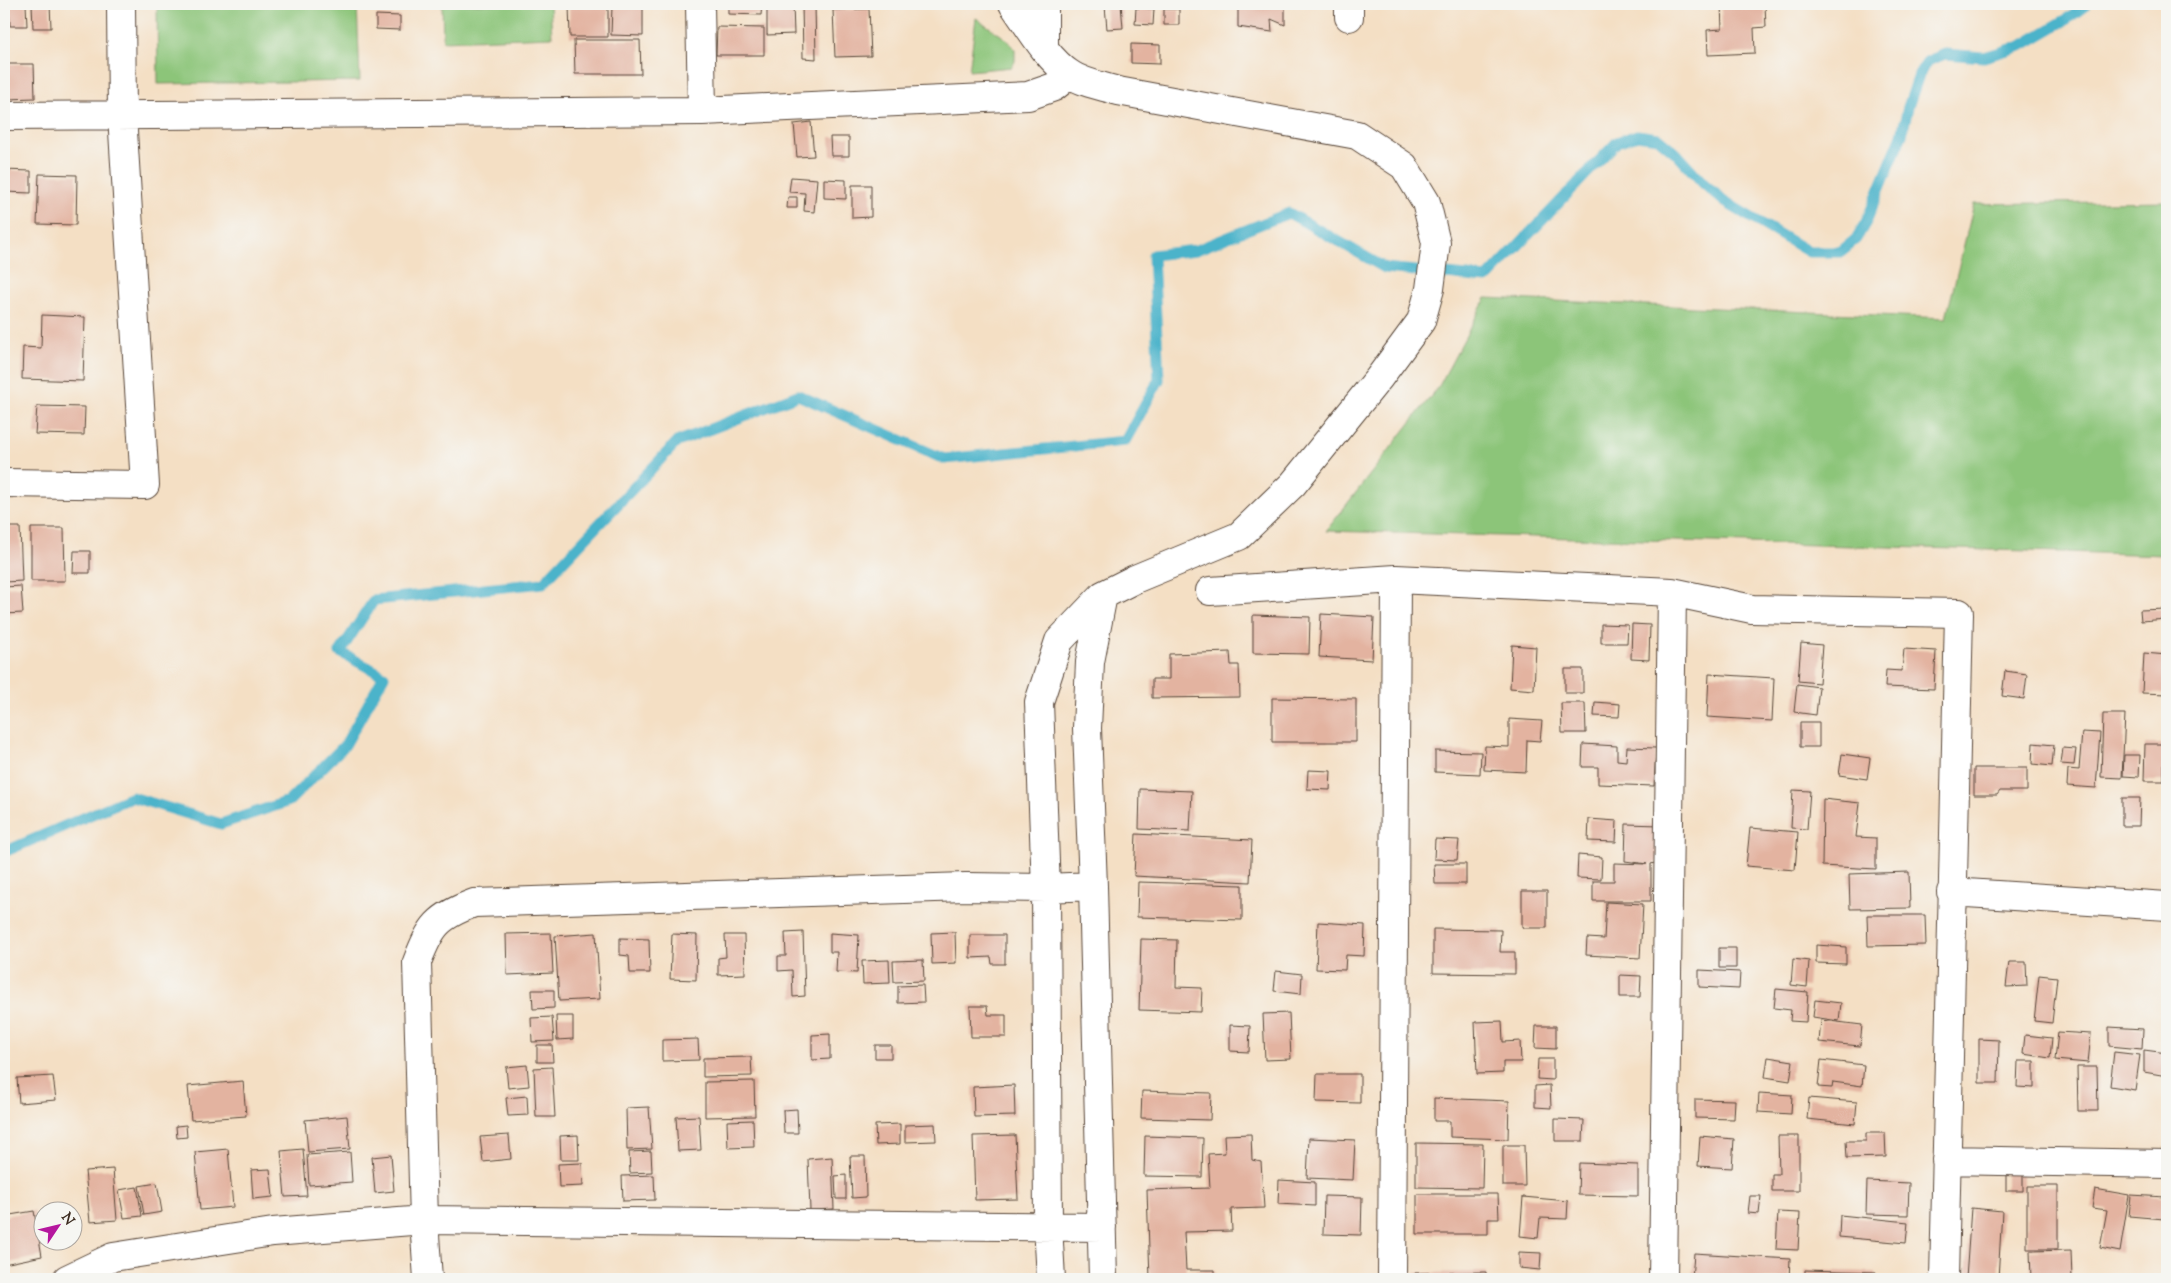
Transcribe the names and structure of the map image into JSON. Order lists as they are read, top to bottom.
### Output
{
  "north": "top right"
}
